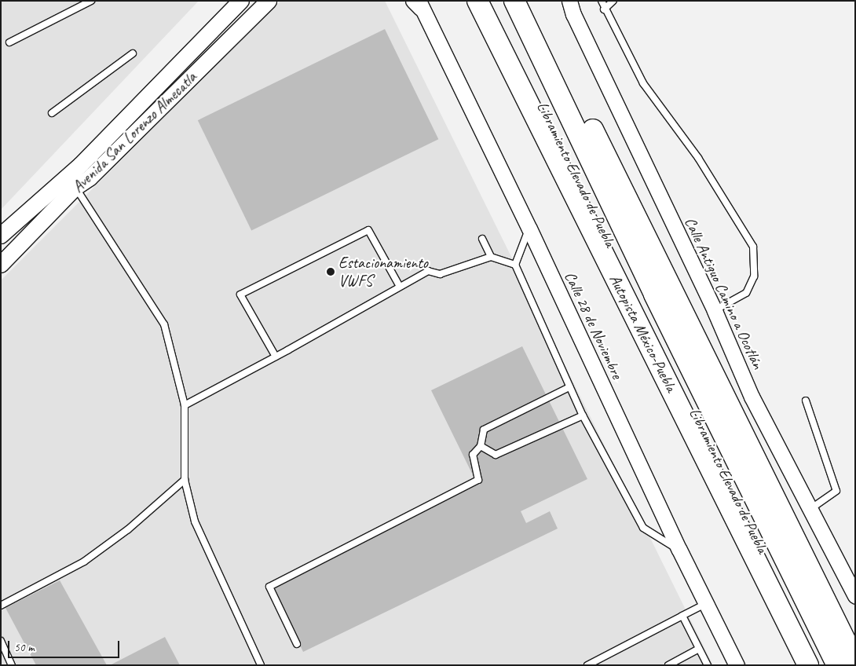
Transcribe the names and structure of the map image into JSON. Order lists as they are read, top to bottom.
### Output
{
  "streets": {
    "highway": ["Libramiento Elevado de Puebla", "Autopista México-Puebla"],
    "main road": ["Avenida San Lorenzo Almecatla"],
    "street": ["Calle Antiguo Camino a Ocotlán", "Calle 28 de Noviembre"]
  },
  "places": ["Estacionamiento VWFS"],
  "scale_bar": "50 m"
}
